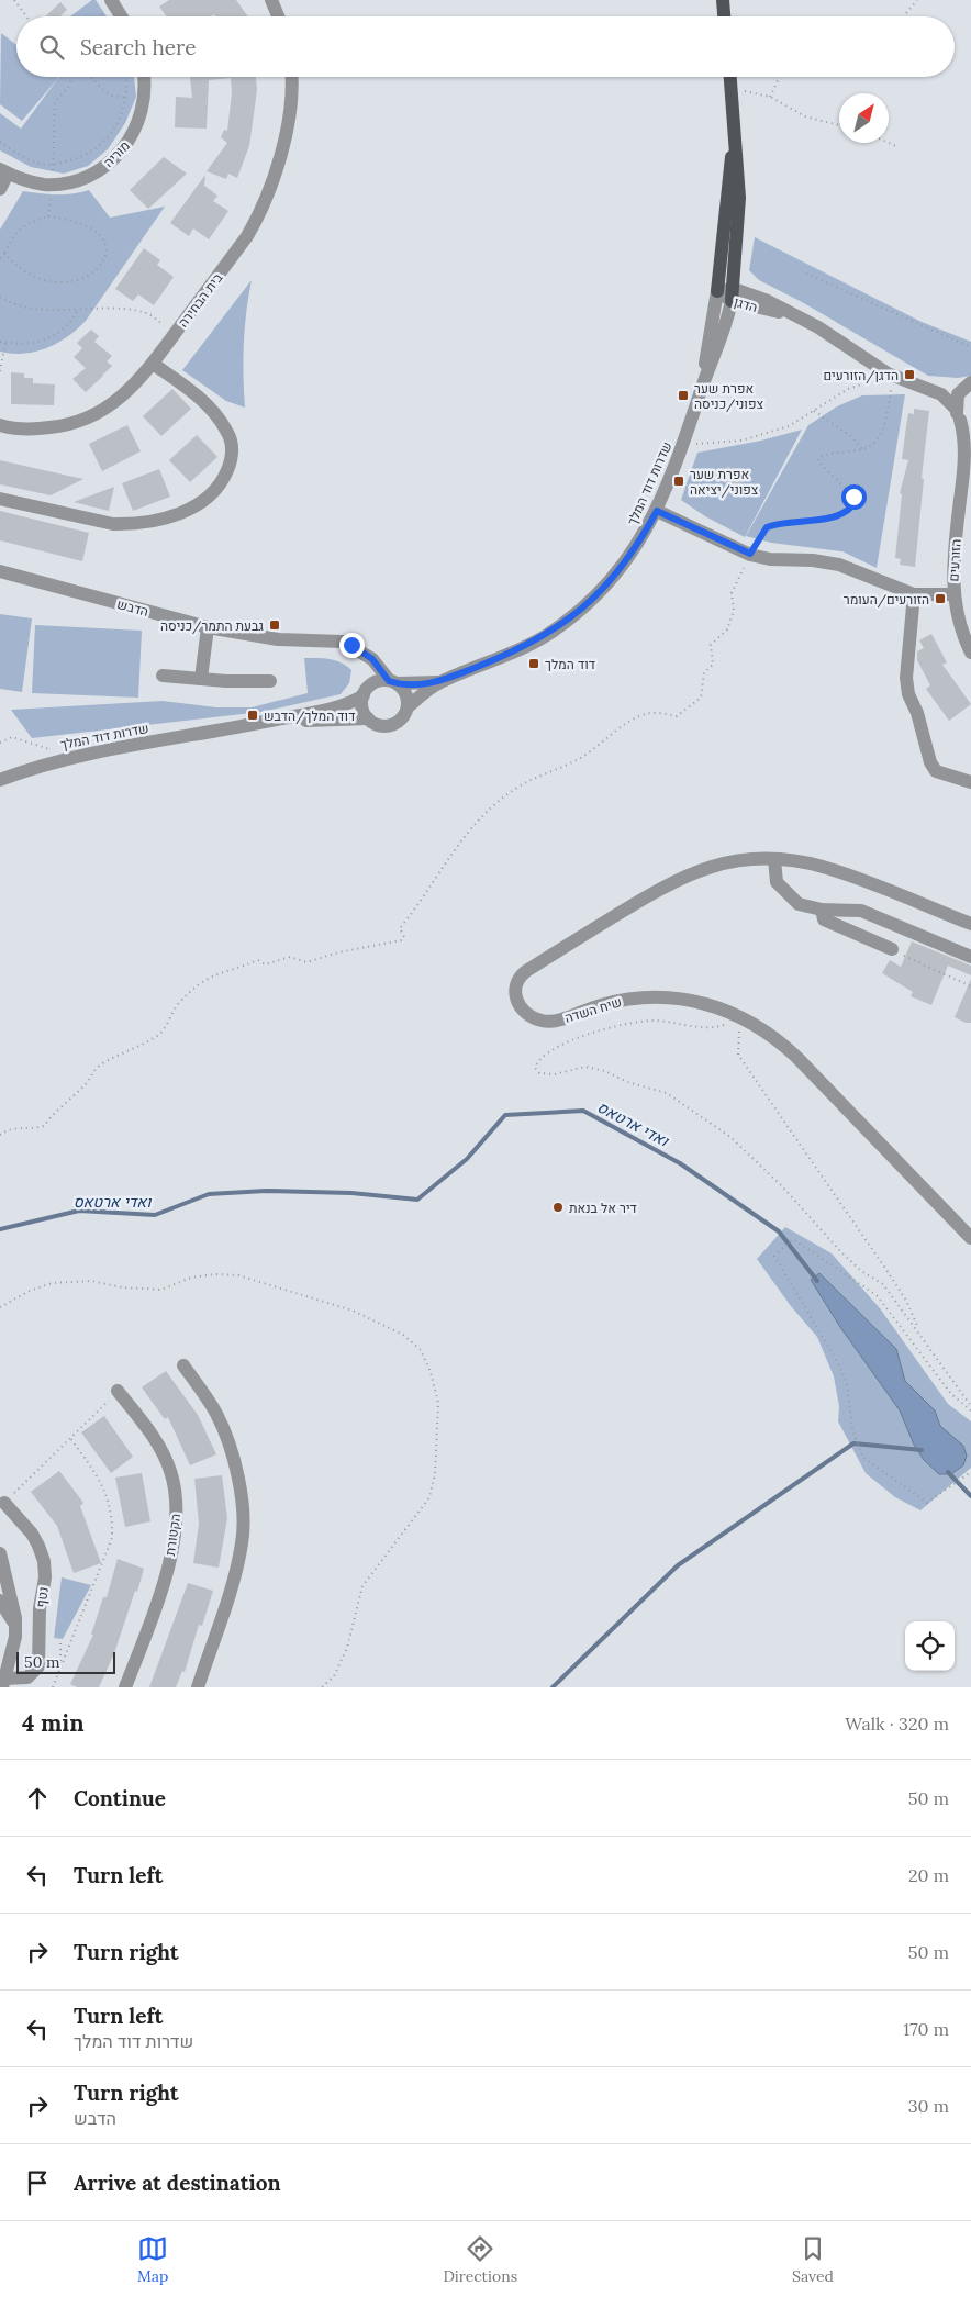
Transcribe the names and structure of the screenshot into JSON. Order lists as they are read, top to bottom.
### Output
{
  "streets": {
    "street": [
      "מוריה",
      "בית הבחירה",
      "הדגן",
      "שדרות דוד המלך",
      "הזורעים",
      "הדבש",
      "שיח השדה",
      "הקטורת",
      "נטף"
    ]
  },
  "crossings": [
    ["הדגן", "שדרות דוד המלך"],
    ["שדרות דוד המלך", "הדבש"]
  ],
  "water": ["ואדי ארטאס"],
  "places": {
    "transit": [
      "הדגן/הזורעים",
      "אפרת שער צפוני/כניסה",
      "אפרת שער צפוני/יציאה",
      "הזורעים/העומר",
      "גבעת התמר/כניסה",
      "דוד המלך",
      "דוד המלך/הדבש"
    ],
    "other": ["דיר אל בנאת"]
  },
  "scale_bar": "50 m",
  "north": "top right",
  "page": {
    "search": "Search here",
    "scale": "50 m",
    "heading": ["4 min", "Walk · 320 m"],
    "list": [
      ["Continue", "50 m"],
      ["Turn left", "20 m"],
      ["Turn right", "50 m"],
      ["Turn left", "שדרות דוד המלך", "170 m"],
      ["Turn right", "הדבש", "30 m"],
      "Arrive at destination"
    ],
    "nav": ["Map", "Directions", "Saved"]
  }
}
